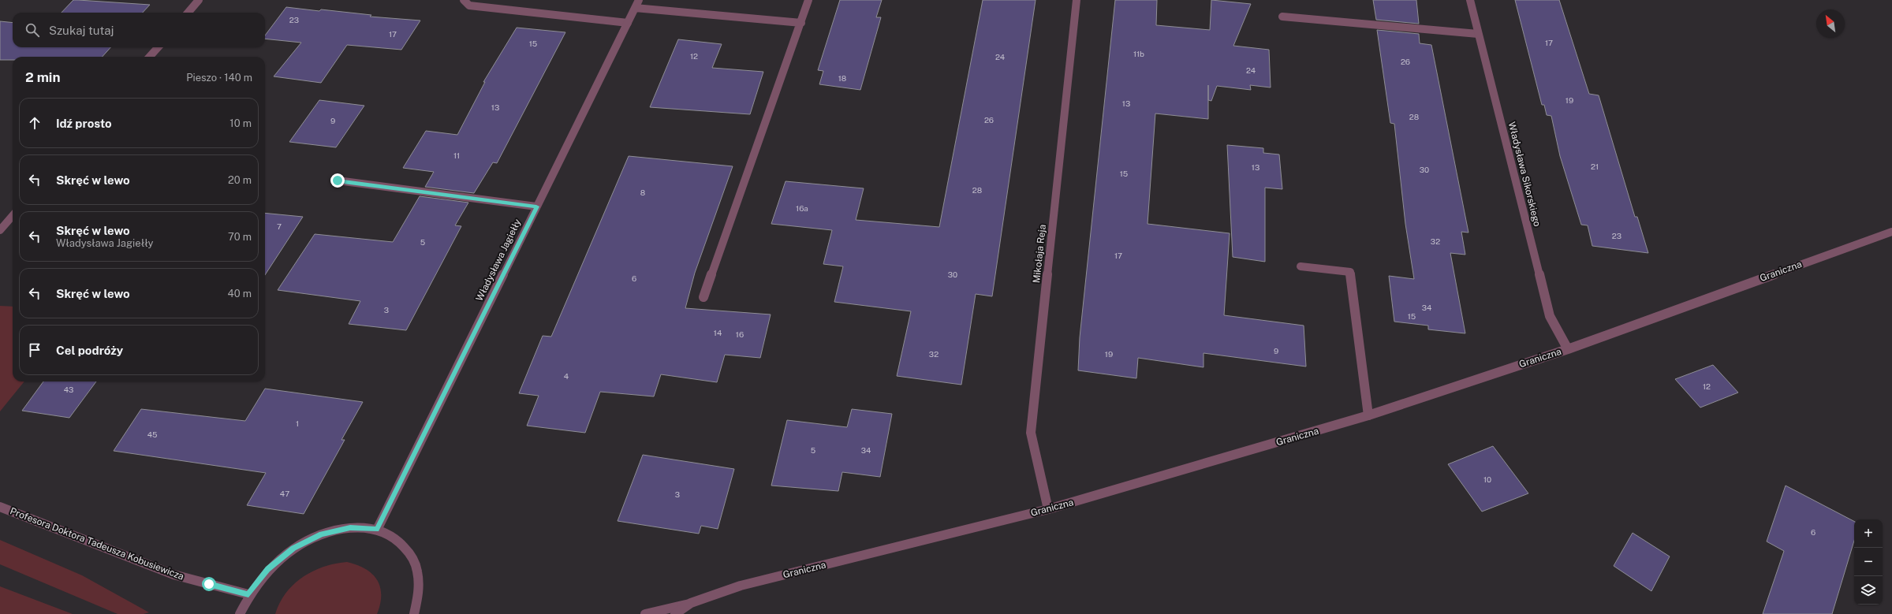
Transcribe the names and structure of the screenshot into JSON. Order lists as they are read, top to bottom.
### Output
{
  "streets": {
    "street": [
      "Władysława Sikorskiego",
      "Mikołaja Reja",
      "Władysława Jagiełły",
      "Graniczna",
      "Profesora Doktora Tadeusza Kobusiewicza"
    ]
  },
  "crossings": [
    ["Władysława Sikorskiego", "Graniczna"],
    ["Mikołaja Reja", "Graniczna"]
  ],
  "house_numbers": [
    "23",
    "17",
    "17",
    "15",
    "11b",
    "12",
    "24",
    "26",
    "24",
    "18",
    "19",
    "13",
    "13",
    "28",
    "26",
    "9",
    "11",
    "21",
    "13",
    "30",
    "15",
    "28",
    "8",
    "16a",
    "7",
    "23",
    "32",
    "5",
    "17",
    "30",
    "6",
    "34",
    "3",
    "15",
    "14",
    "16",
    "9",
    "32",
    "19",
    "4",
    "12",
    "43",
    "1",
    "45",
    "5",
    "34",
    "10",
    "47",
    "3",
    "6"
  ],
  "north": "top left",
  "page": {
    "search": "Szukaj tutaj",
    "heading": ["2 min", "Pieszo · 140 m"],
    "list": [
      ["Idź prosto", "10 m"],
      ["Skręć w lewo", "20 m"],
      ["Skręć w lewo", "Władysława Jagiełły", "70 m"],
      ["Skręć w lewo", "40 m"],
      "Cel podróży"
    ],
    "map_buttons": ["+", "−"]
  }
}
